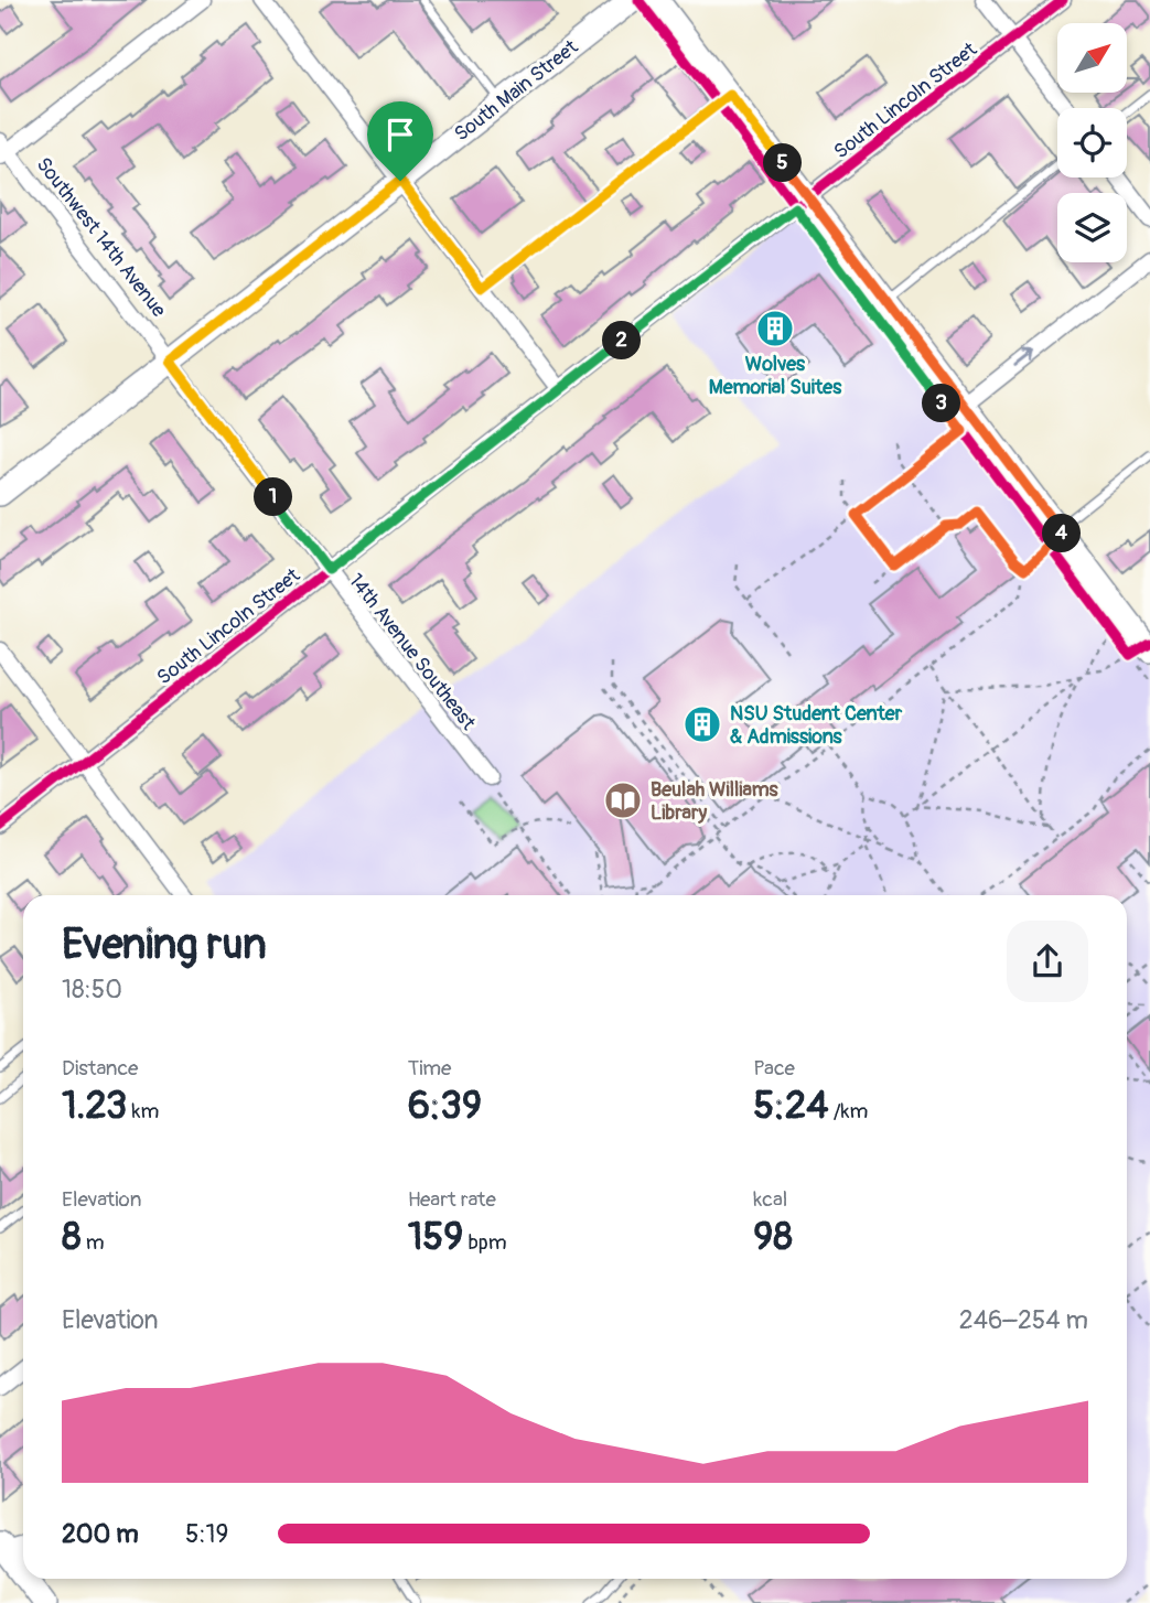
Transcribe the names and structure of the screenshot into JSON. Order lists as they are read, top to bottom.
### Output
{
  "streets": {
    "street": [
      "South Main Street",
      "South Lincoln Street",
      "Southwest 14th Avenue",
      "14th Avenue Southeast"
    ]
  },
  "crossings": [
    ["South Main Street", "Southwest 14th Avenue"],
    ["South Main Street", "14th Avenue Southeast"],
    ["South Lincoln Street", "14th Avenue Southeast"],
    ["Southwest 14th Avenue", "14th Avenue Southeast"]
  ],
  "places": {
    "building": ["Wolves Memorial Suites", "NSU Student Center & Admissions"],
    "library": ["Beulah Williams Library"]
  },
  "north": "top right",
  "page": {
    "pins": [
      "5",
      "2",
      "3",
      "1",
      "4"
    ],
    "heading": ["Evening run", "18:50"],
    "stats": [
      ["Distance", "1.23 km"],
      ["Time", "6:39"],
      ["Pace", "5:24 /km"],
      ["Elevation", "8 m"],
      ["Heart rate", "159 bpm"],
      ["kcal", "98"]
    ],
    "chart": ["Elevation", "246–254 m"],
    "list": [
      {
        "name": "200 m",
        "note": "5:19"
      }
    ]
  }
}
